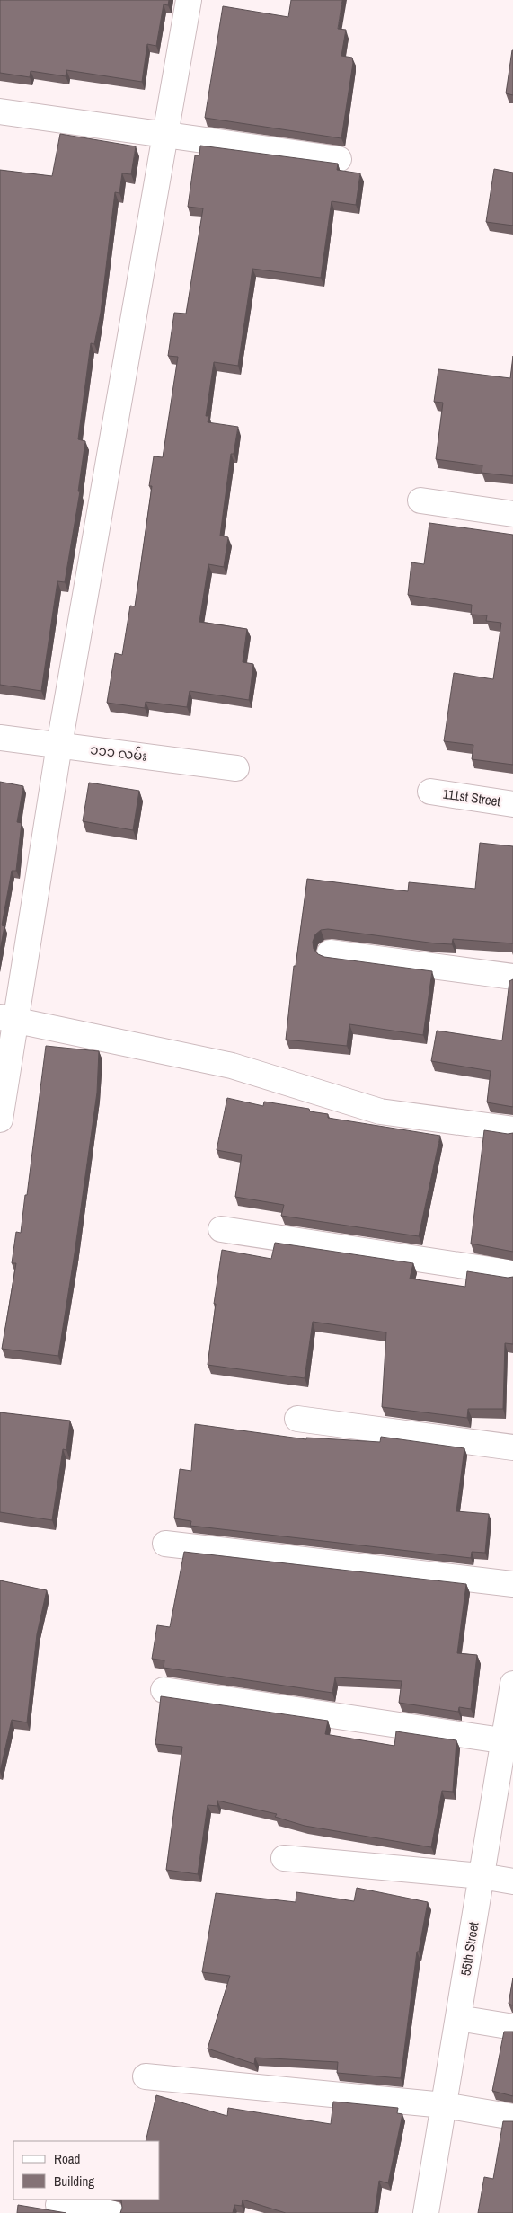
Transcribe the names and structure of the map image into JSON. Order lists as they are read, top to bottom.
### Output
{
  "streets": {
    "street": ["၁၁၁ လမ်း", "111st Street", "55th Street"]
  },
  "legend": ["Road", "Building"]
}
